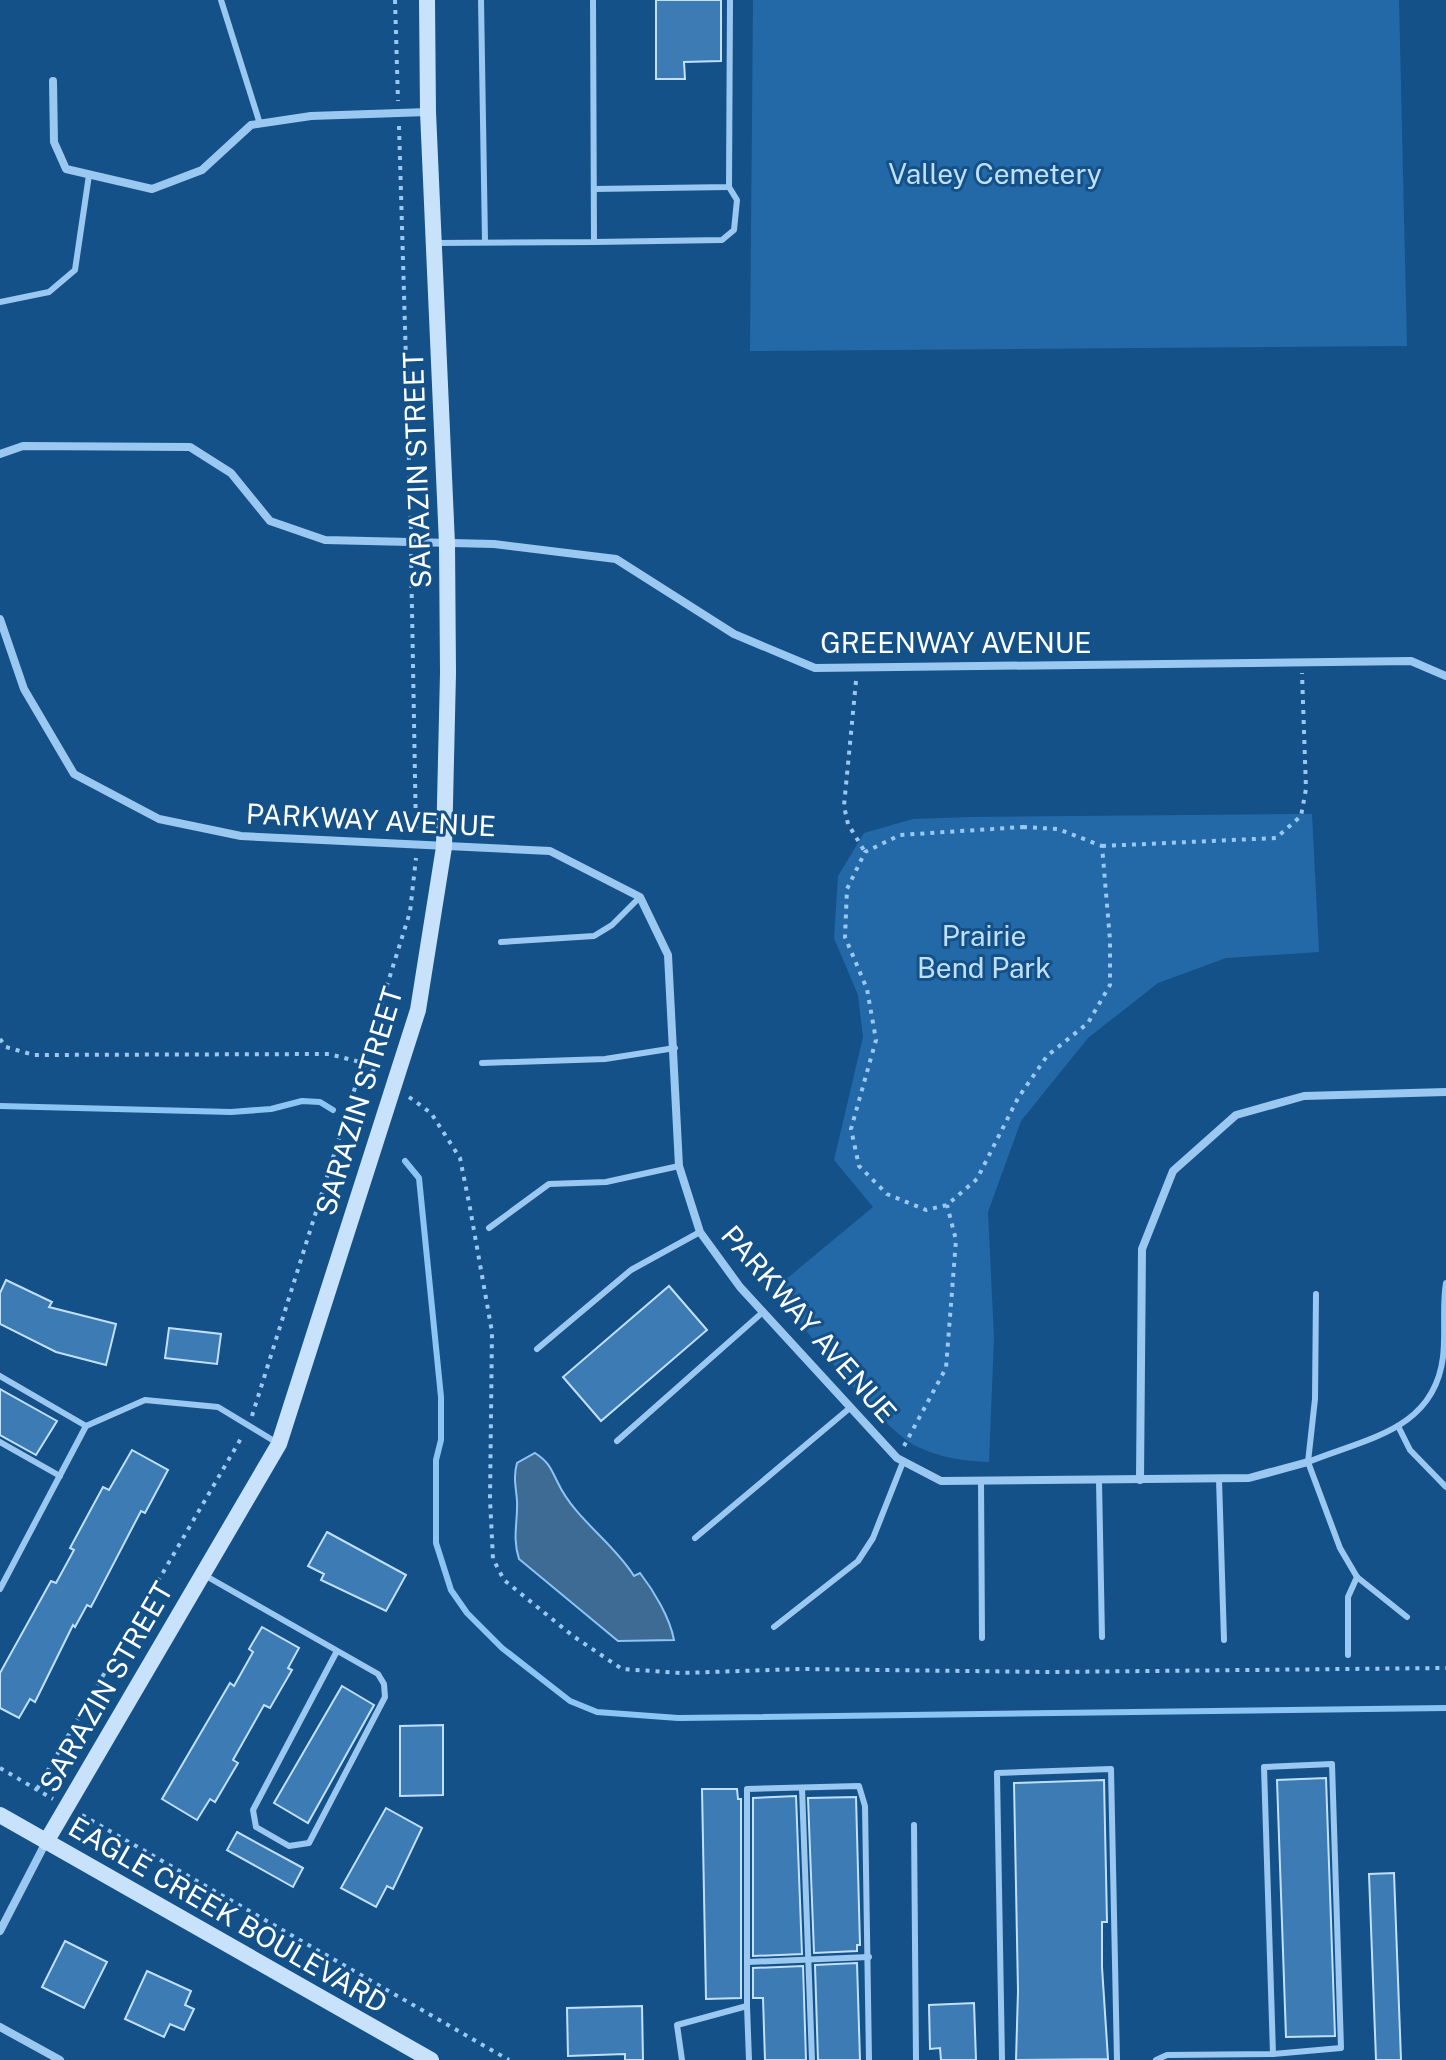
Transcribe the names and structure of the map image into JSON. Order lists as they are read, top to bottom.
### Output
{
  "streets": {
    "street": [
      "SARAZIN STREET",
      "GREENWAY AVENUE",
      "PARKWAY AVENUE",
      "EAGLE CREEK BOULEVARD"
    ]
  },
  "crossings": [
    ["SARAZIN STREET", "GREENWAY AVENUE"],
    ["SARAZIN STREET", "PARKWAY AVENUE"],
    ["SARAZIN STREET", "EAGLE CREEK BOULEVARD"]
  ],
  "parks": ["Valley Cemetery", "Prairie Bend Park"]
}
